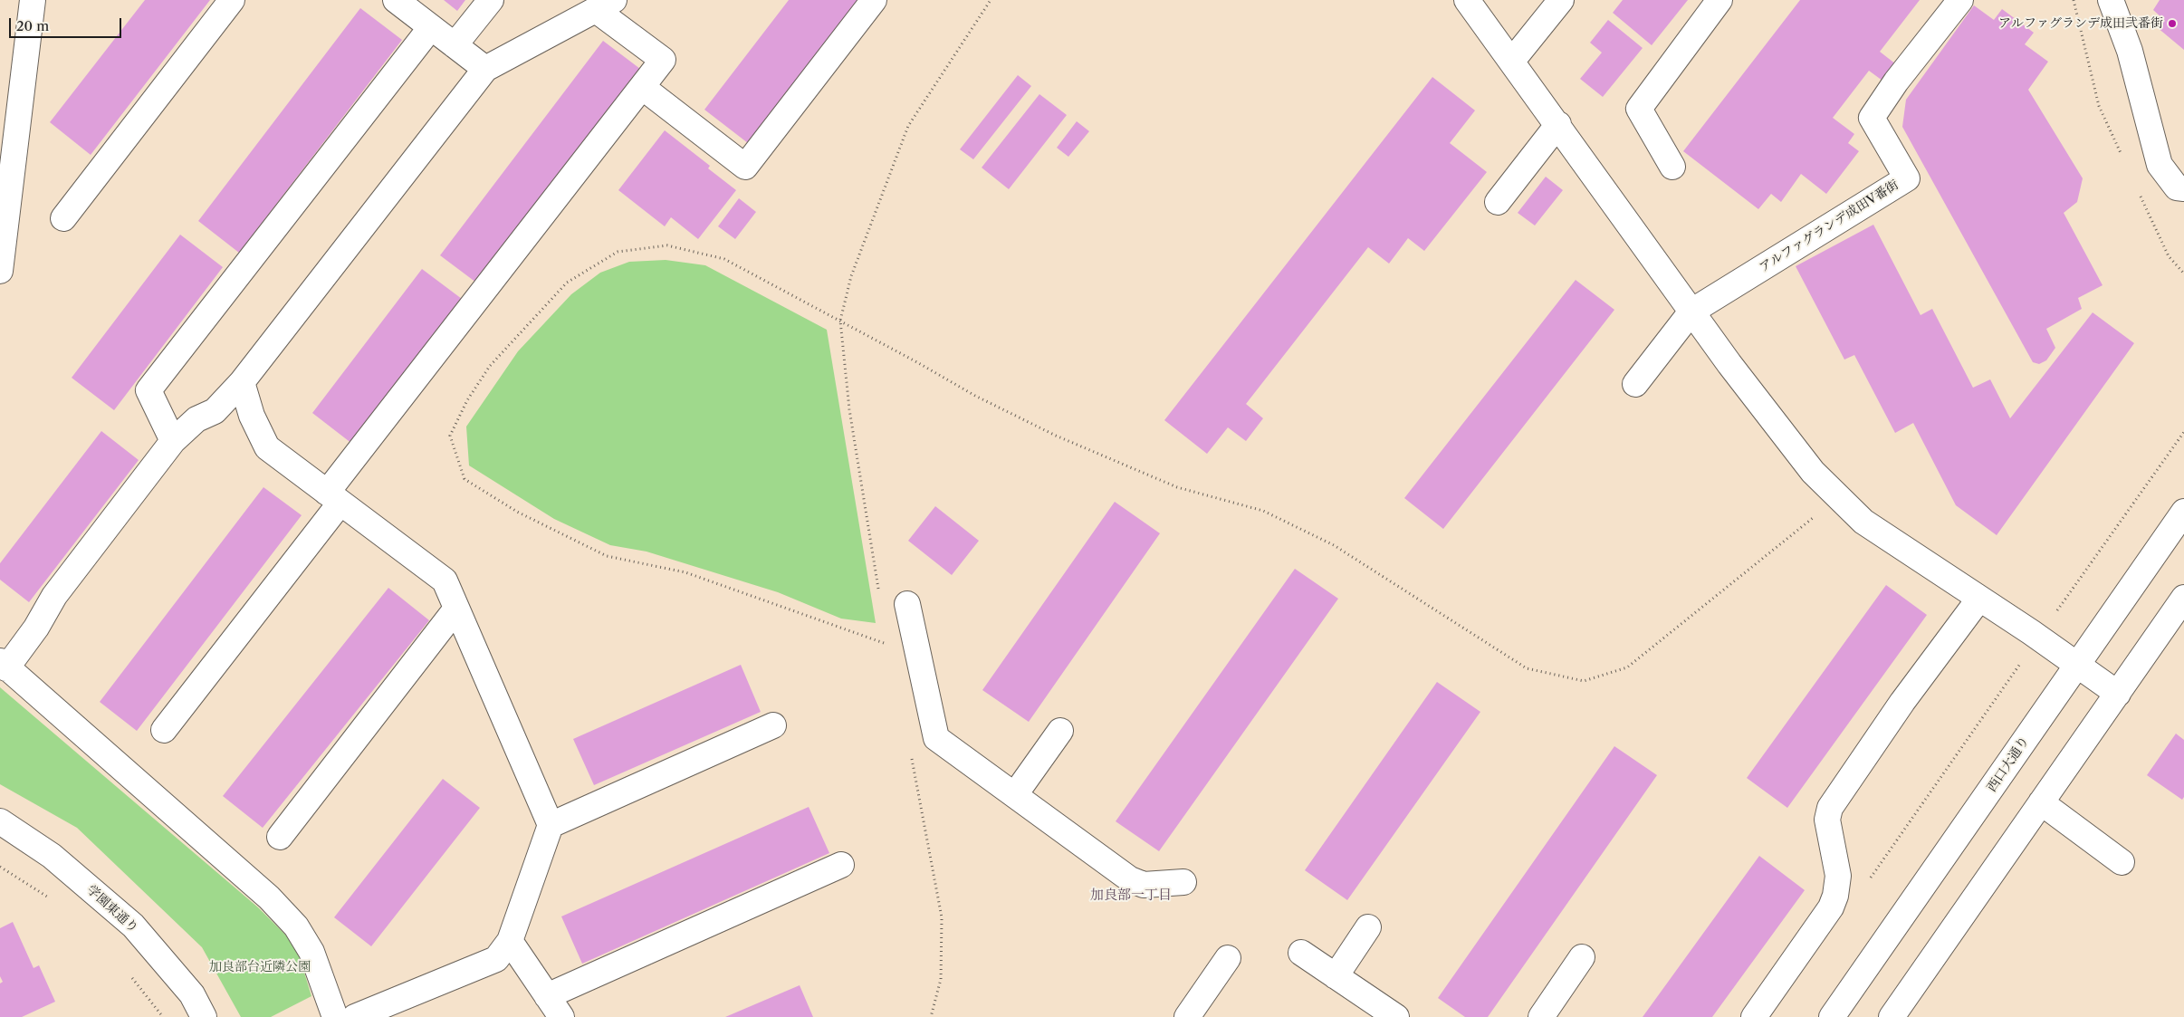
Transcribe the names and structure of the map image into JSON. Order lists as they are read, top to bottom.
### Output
{
  "streets": {
    "street": ["アルファグランデ成田V番街", "西口大通り", "学園東通り"]
  },
  "districts": ["加良部一丁目"],
  "parks": ["加良部台近隣公園"],
  "places": ["アルファグランデ成田弐番街"],
  "scale_bar": "20 m"
}
